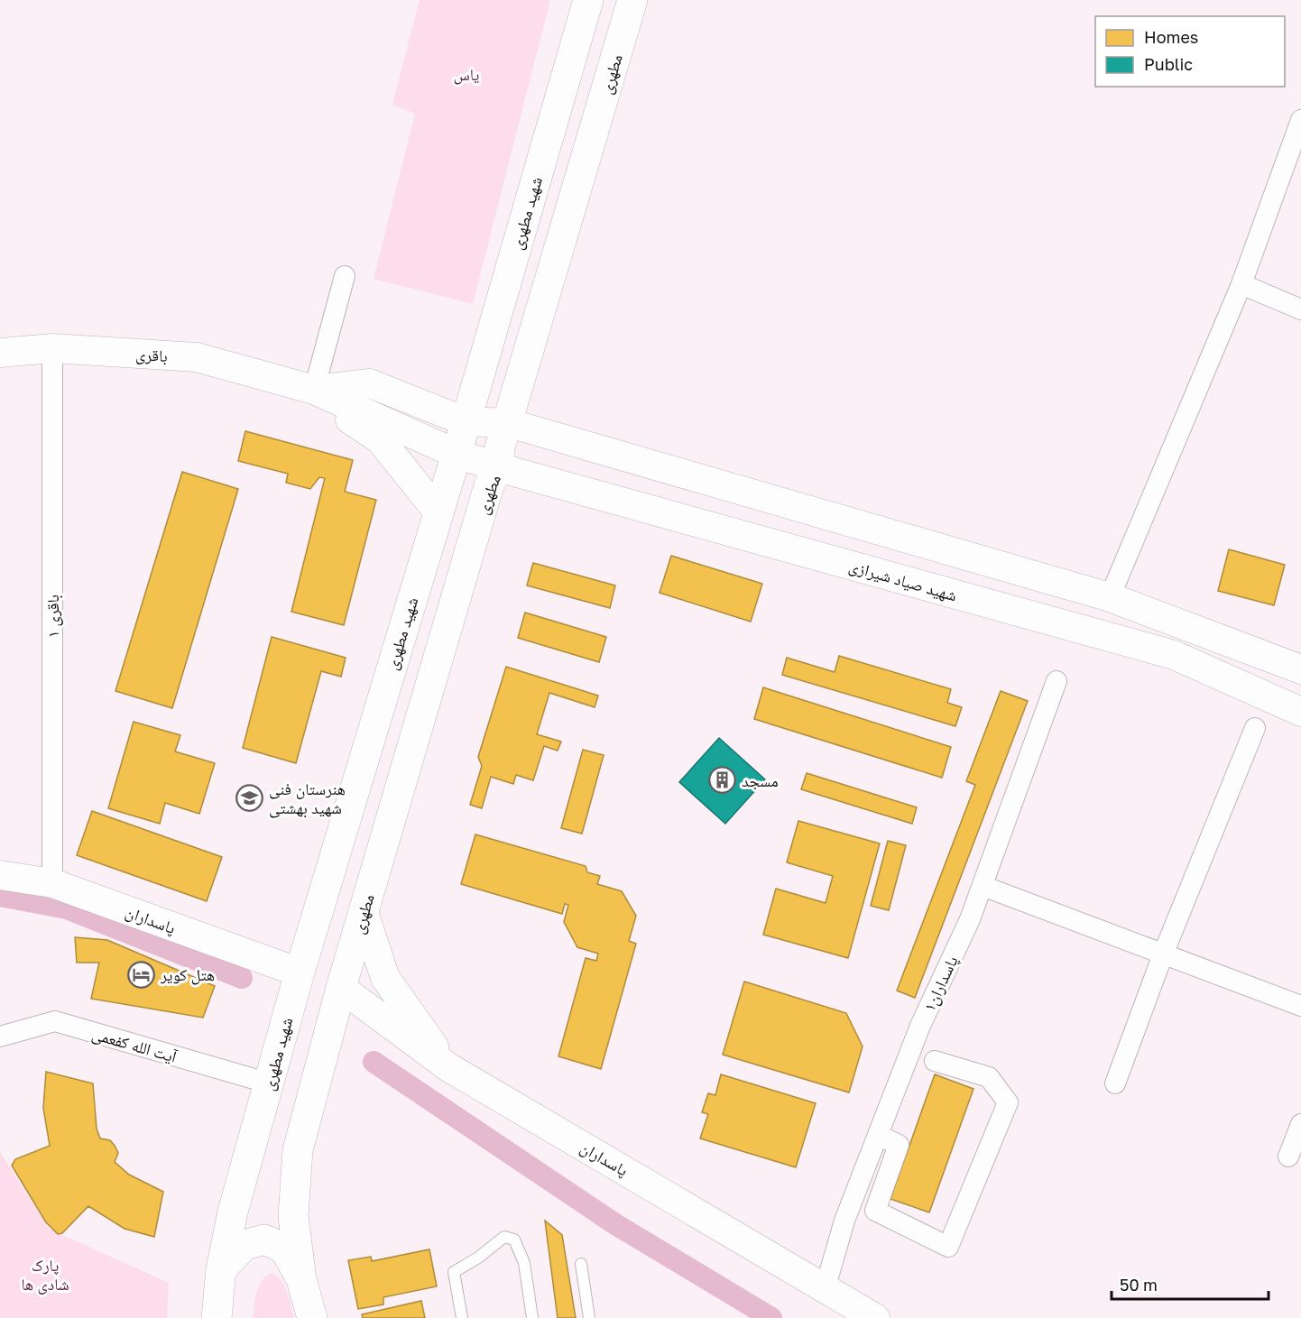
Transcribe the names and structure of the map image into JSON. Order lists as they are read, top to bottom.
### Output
{
  "streets": {
    "main road": ["مطهری", "شهید مطهری"],
    "street": [
      "باقری",
      "شهید صیاد شیرازی",
      "باقری ۱",
      "پاسداران",
      "پاسداران۱",
      "آیت الله کفعمی"
    ]
  },
  "crossings": [
    ["مطهری", "شهید صیاد شیرازی"],
    ["مطهری", "پاسداران"],
    ["شهید مطهری", "باقری"],
    ["شهید مطهری", "شهید صیاد شیرازی"],
    ["شهید مطهری", "پاسداران"],
    ["شهید مطهری", "آیت الله کفعمی"],
    ["باقری", "شهید صیاد شیرازی"],
    ["باقری", "باقری ۱"],
    ["باقری ۱", "پاسداران"],
    ["پاسداران", "پاسداران۱"]
  ],
  "parks": ["یاس", "پارک شادی ها"],
  "places": {
    "building": ["مسجد"],
    "school or university": ["هنرستان فنی شهید بهشتی"],
    "hotel": ["هتل کویر"]
  },
  "legend": ["Homes", "Public"],
  "scale_bar": "50 m"
}
